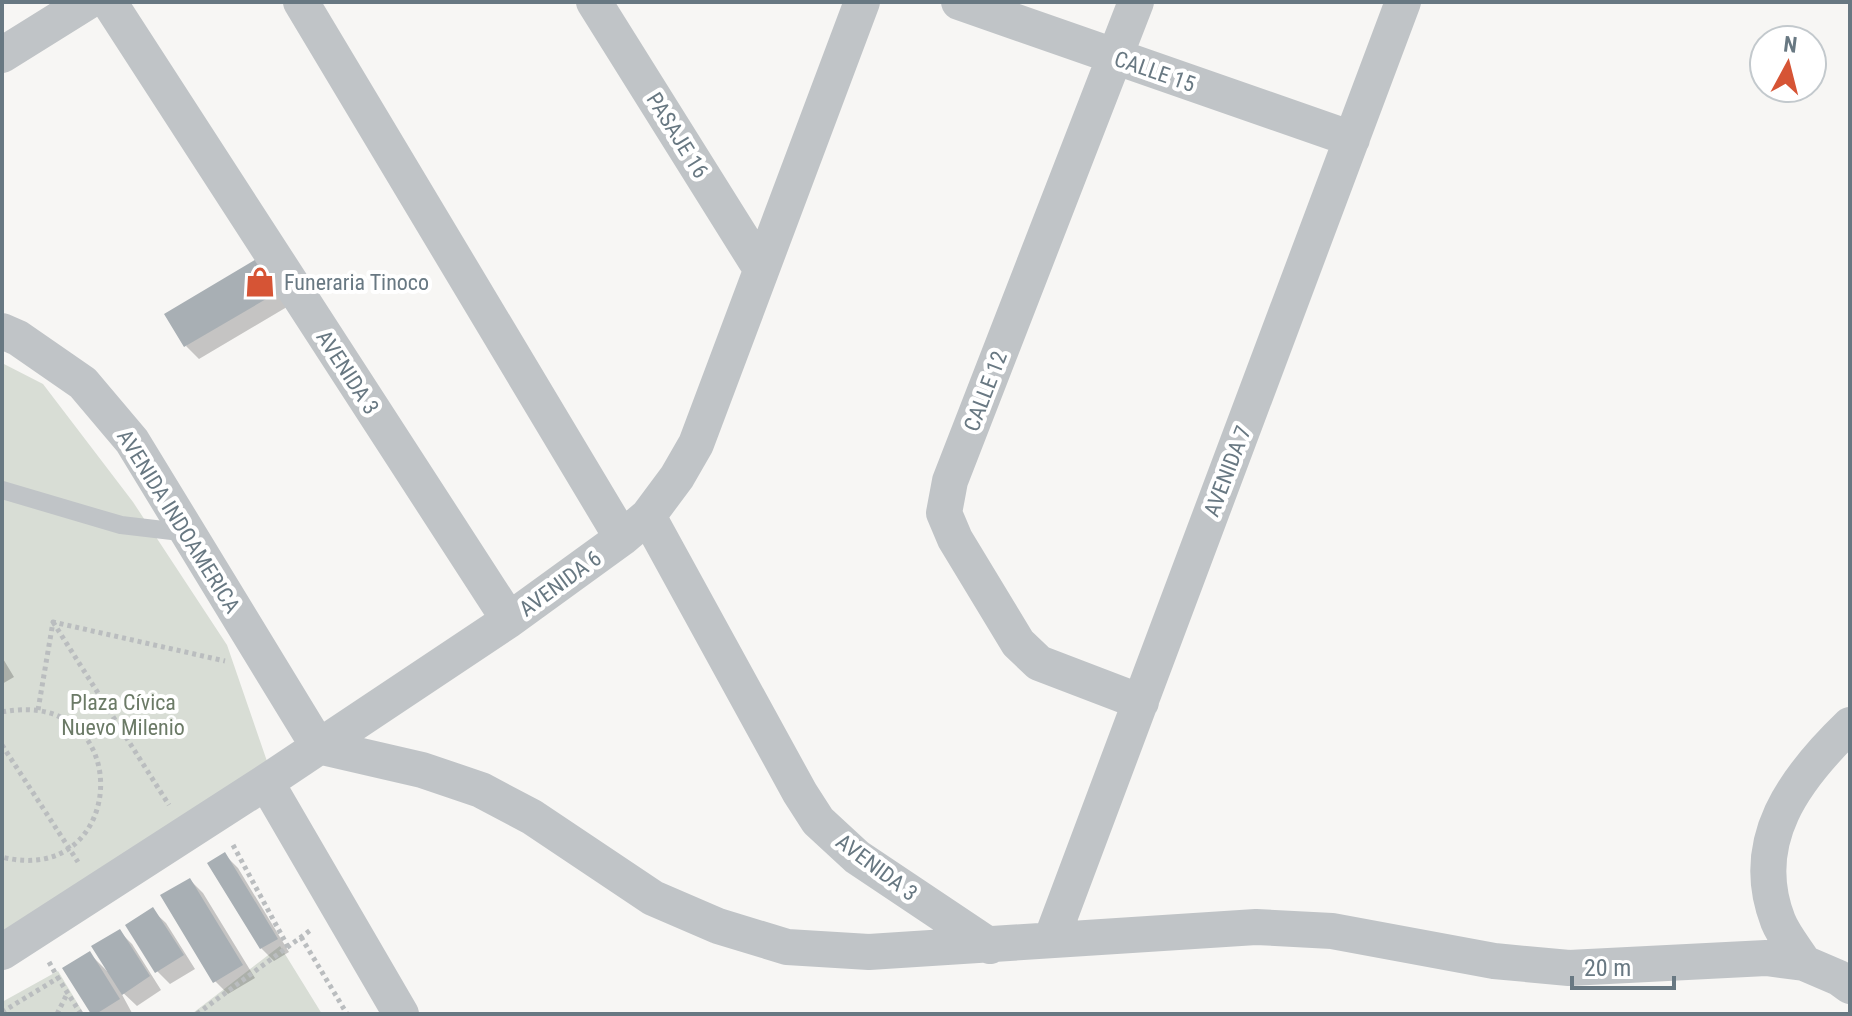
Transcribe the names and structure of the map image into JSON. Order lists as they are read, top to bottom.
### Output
{
  "streets": {
    "street": [
      "CALLE 15",
      "PASAJE 16",
      "AVENIDA 3",
      "CALLE 12",
      "AVENIDA 7",
      "AVENIDA INDOAMERICA",
      "AVENIDA 6"
    ]
  },
  "crossings": [
    ["CALLE 15", "CALLE 12"],
    ["CALLE 15", "AVENIDA 7"],
    ["PASAJE 16", "AVENIDA 6"],
    ["AVENIDA 3", "AVENIDA 6"],
    ["CALLE 12", "AVENIDA 7"],
    ["AVENIDA INDOAMERICA", "AVENIDA 6"]
  ],
  "parks": ["Plaza Cívica Nuevo Milenio"],
  "places": {
    "shop": ["Funeraria Tinoco"]
  },
  "scale_bar": "20 m",
  "north": "top"
}
